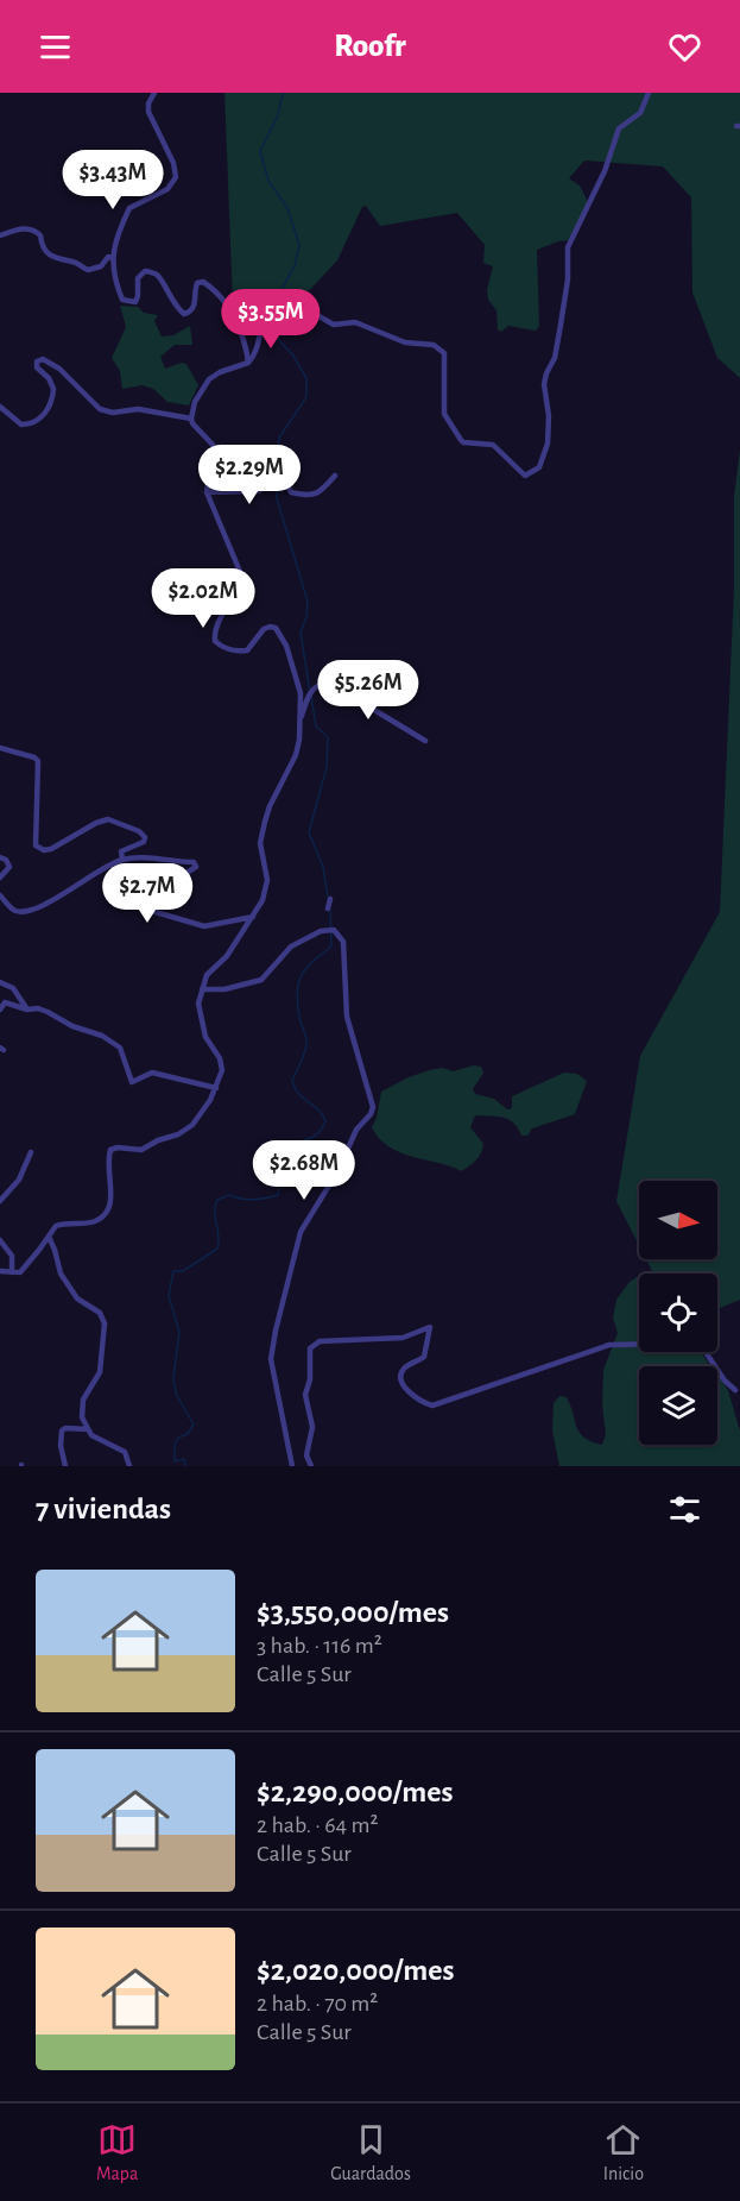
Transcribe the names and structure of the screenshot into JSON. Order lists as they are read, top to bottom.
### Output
{
  "north": "right",
  "page": {
    "header": "Roofr",
    "price": [
      "$3.43M",
      "$3.55M",
      "$2.29M",
      "$2.02M",
      "$5.26M",
      "$2.7M",
      "$2.68M"
    ],
    "heading": "7 viviendas",
    "list": [
      {
        "name": "$3,550,000/mes",
        "note": "3 hab. · 116 m² · Calle 5 Sur"
      },
      {
        "name": "$2,290,000/mes",
        "note": "2 hab. · 64 m² · Calle 5 Sur"
      },
      {
        "name": "$2,020,000/mes",
        "note": "2 hab. · 70 m² · Calle 5 Sur"
      }
    ],
    "tabs": ["Mapa", "Guardados", "Inicio"]
  }
}
